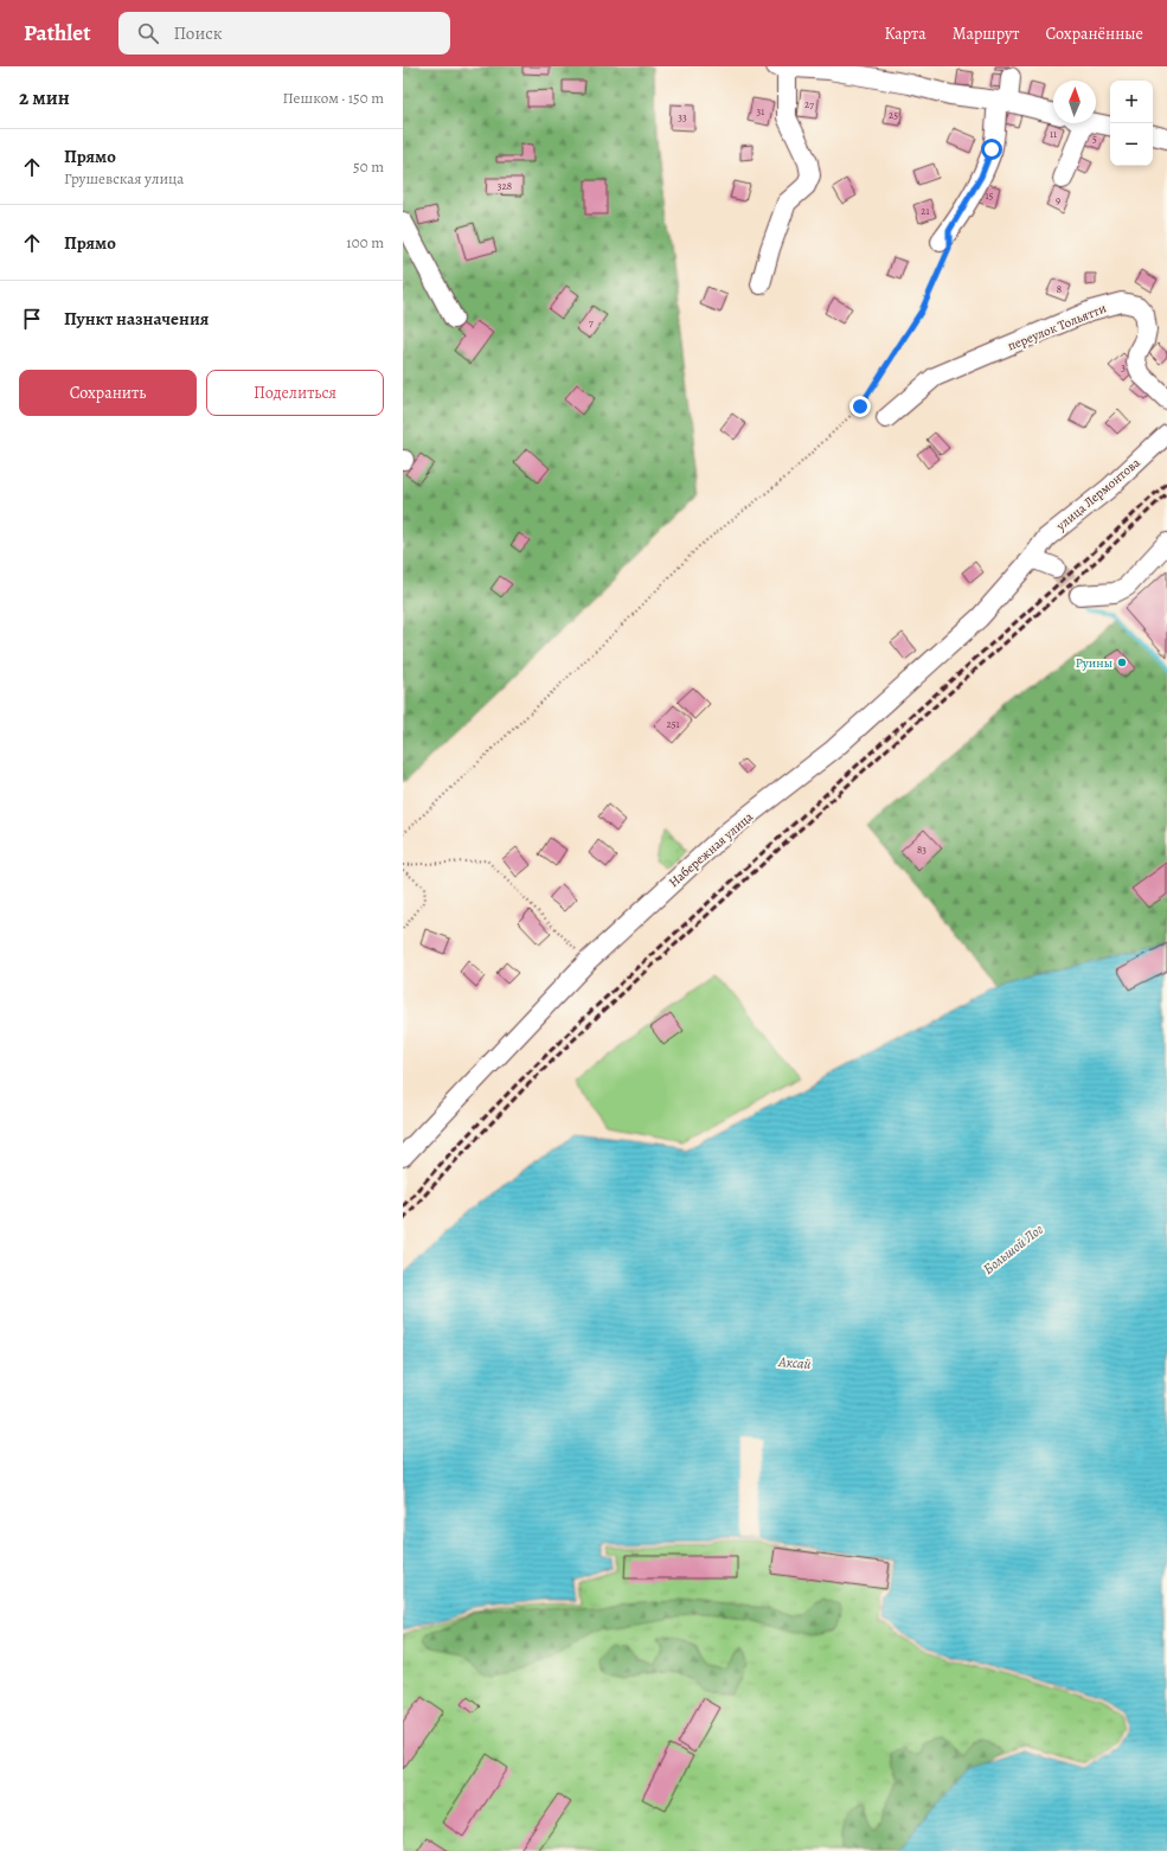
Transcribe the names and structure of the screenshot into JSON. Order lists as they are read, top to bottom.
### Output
{
  "streets": {
    "street": ["переулок Тольятти", "улица Лермонтова", "Набережная улица"]
  },
  "crossings": [
    ["улица Лермонтова", "Набережная улица"]
  ],
  "water": ["Большой Лог", "Аксай"],
  "places": ["Руины"],
  "house_numbers": [
    "27",
    "31",
    "25",
    "33",
    "11",
    "5",
    "328",
    "15",
    "9",
    "21",
    "8",
    "7",
    "3",
    "251",
    "83"
  ],
  "north": "top",
  "page": {
    "header": "Pathlet",
    "search": "Поиск",
    "nav": ["Карта", "Маршрут", "Сохранённые"],
    "heading": ["2 мин", "Пешком · 150 m"],
    "map_buttons": ["+", "−"],
    "list": [
      ["Прямо", "Грушевская улица", "50 m"],
      ["Прямо", "100 m"],
      "Пункт назначения"
    ],
    "buttons": ["Сохранить", "Поделиться"]
  }
}
